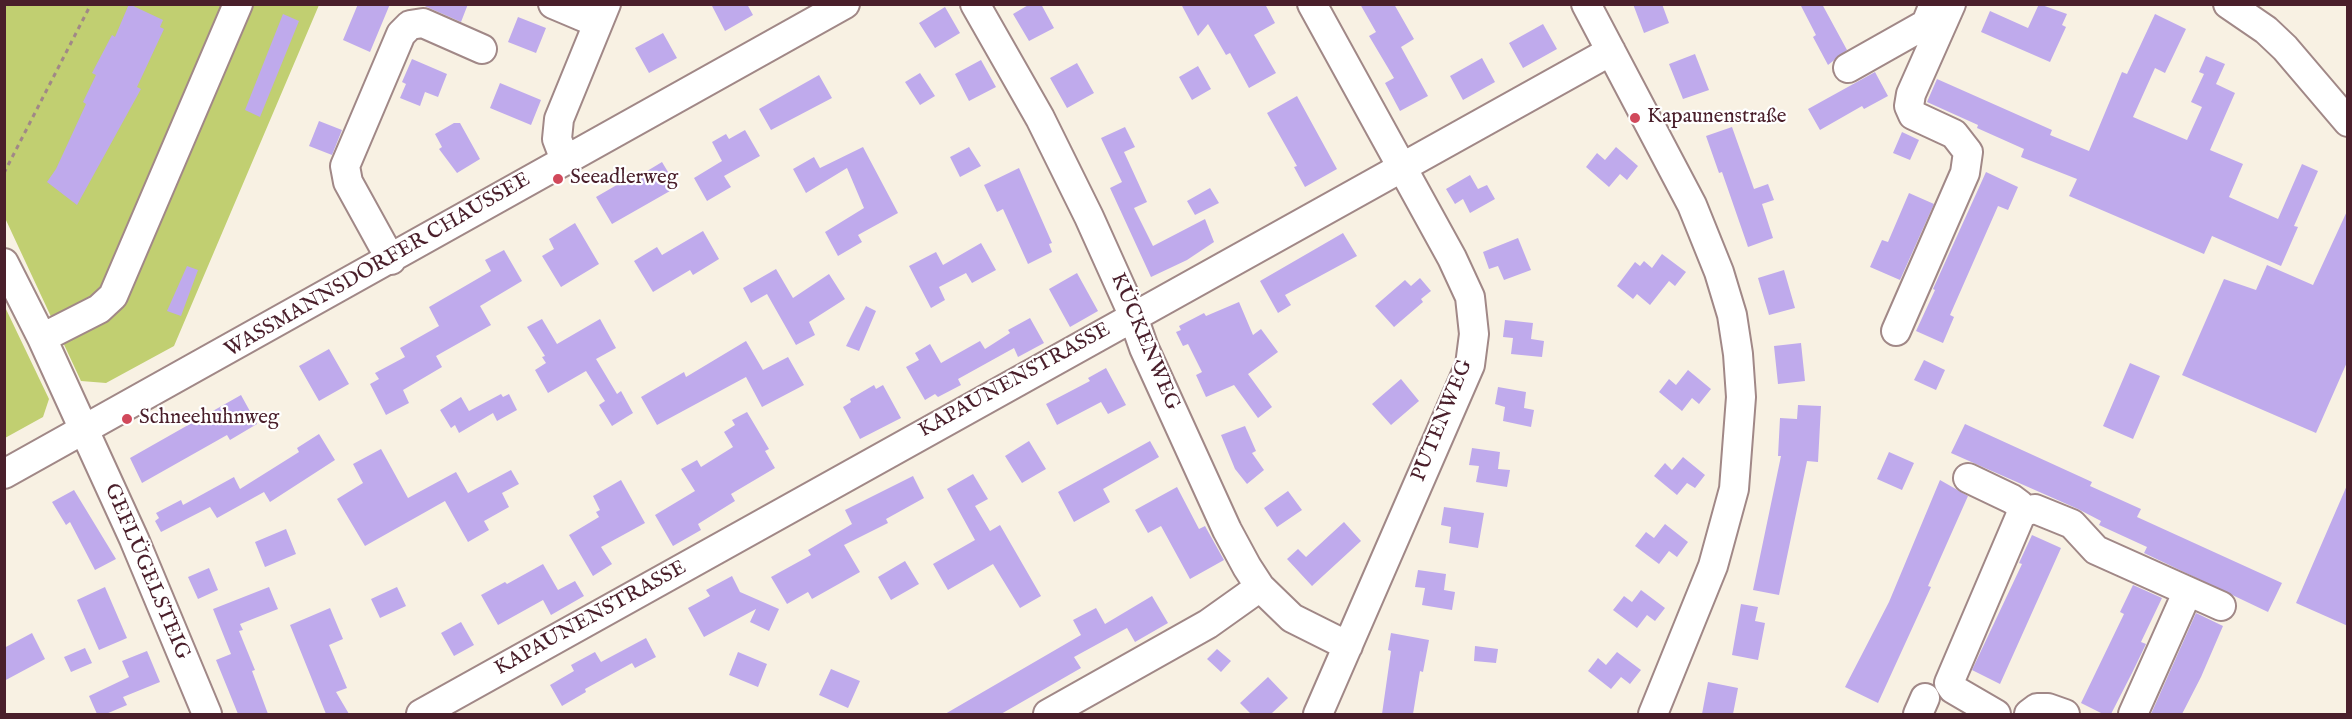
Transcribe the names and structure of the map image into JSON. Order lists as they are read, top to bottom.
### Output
{
  "streets": {
    "street": [
      "WASSMANNSDORFER CHAUSSEE",
      "KÜCKENWEG",
      "KAPAUNENSTRASSE",
      "PUTENWEG",
      "GEFLÜGELSTEIG"
    ]
  },
  "crossings": [
    ["WASSMANNSDORFER CHAUSSEE", "GEFLÜGELSTEIG"],
    ["KÜCKENWEG", "KAPAUNENSTRASSE"],
    ["KÜCKENWEG", "PUTENWEG"],
    ["KAPAUNENSTRASSE", "PUTENWEG"]
  ],
  "places": ["Kapaunenstraße", "Seeadlerweg", "Schneehuhnweg"]
}
